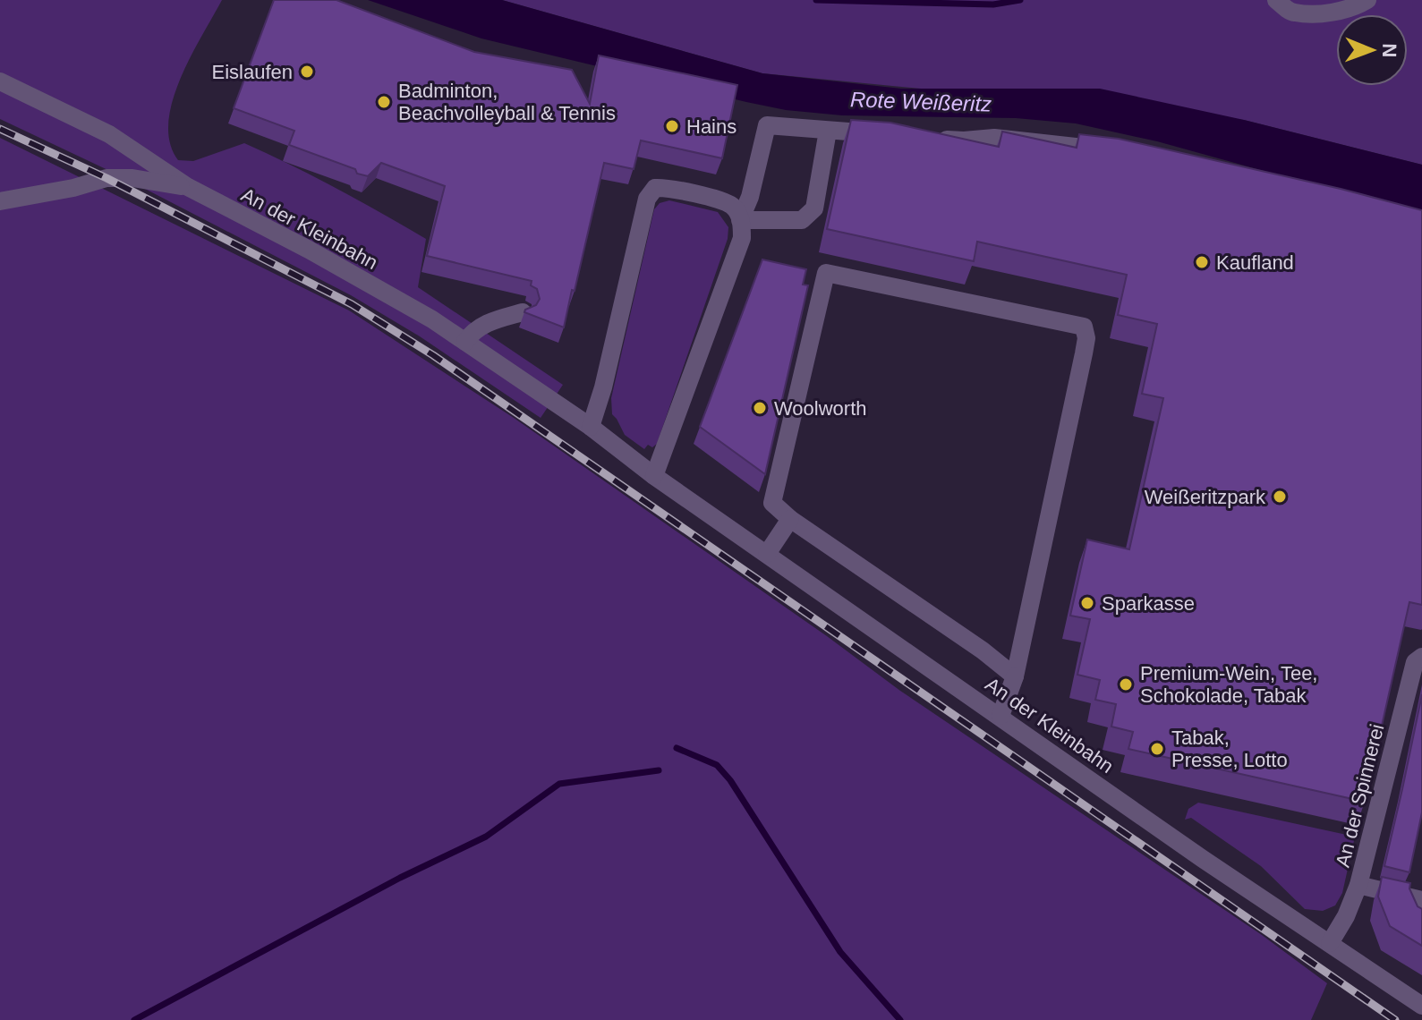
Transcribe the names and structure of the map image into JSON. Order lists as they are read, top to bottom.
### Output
{
  "streets": {
    "street": ["An der Kleinbahn", "An der Spinnerei"]
  },
  "crossings": [
    ["An der Kleinbahn", "An der Spinnerei"]
  ],
  "water": ["Rote Weißeritz"],
  "places": [
    "Eislaufen",
    "Badminton, Beachvolleyball & Tennis",
    "Hains",
    "Kaufland",
    "Woolworth",
    "Weißeritzpark",
    "Sparkasse",
    "Premium-Wein, Tee, Schokolade, Tabak",
    "Tabak, Presse, Lotto"
  ],
  "north": "right"
}
